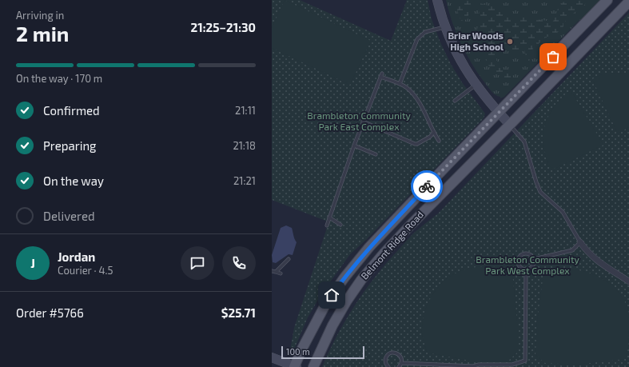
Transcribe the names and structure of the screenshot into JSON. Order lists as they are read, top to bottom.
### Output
{
  "streets": {
    "main road": ["Belmont Ridge Road"]
  },
  "parks": ["Brambleton Community Park East Complex", "Brambleton Community Park West Complex"],
  "places": ["Briar Woods High School"],
  "scale_bar": "100 m",
  "page": {
    "heading": ["2 min", "Arriving in", "21:25–21:30"],
    "panel": [
      "Jordan",
      "Courier · 4.5",
      "Order #5766",
      "$25.71"
    ],
    "bar": "On the way · 170 m",
    "list": [
      ["Confirmed", "21:11"],
      ["Preparing", "21:18"],
      ["On the way", "21:21"],
      "Delivered"
    ],
    "round": "J",
    "scale": "100 m"
  }
}
